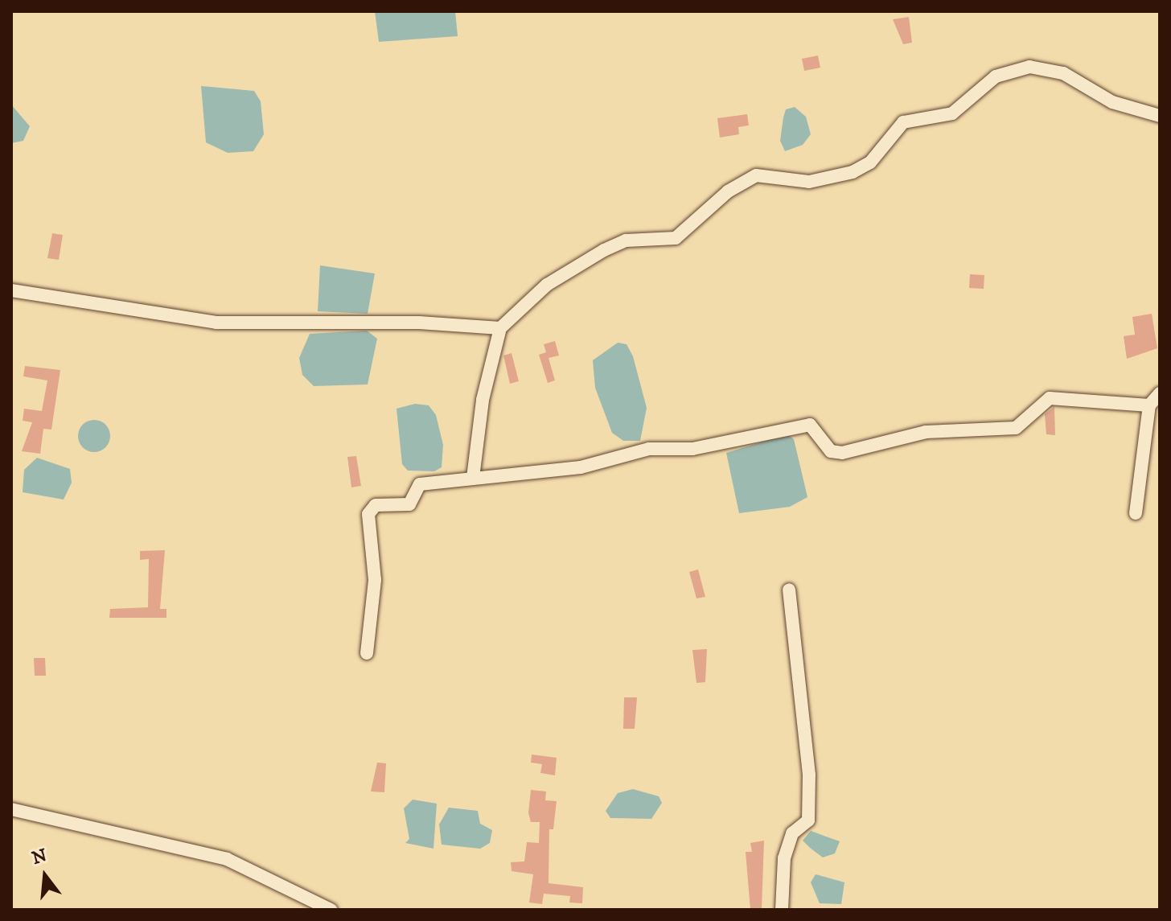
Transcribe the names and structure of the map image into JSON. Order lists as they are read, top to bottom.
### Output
{
  "north": "top"
}
